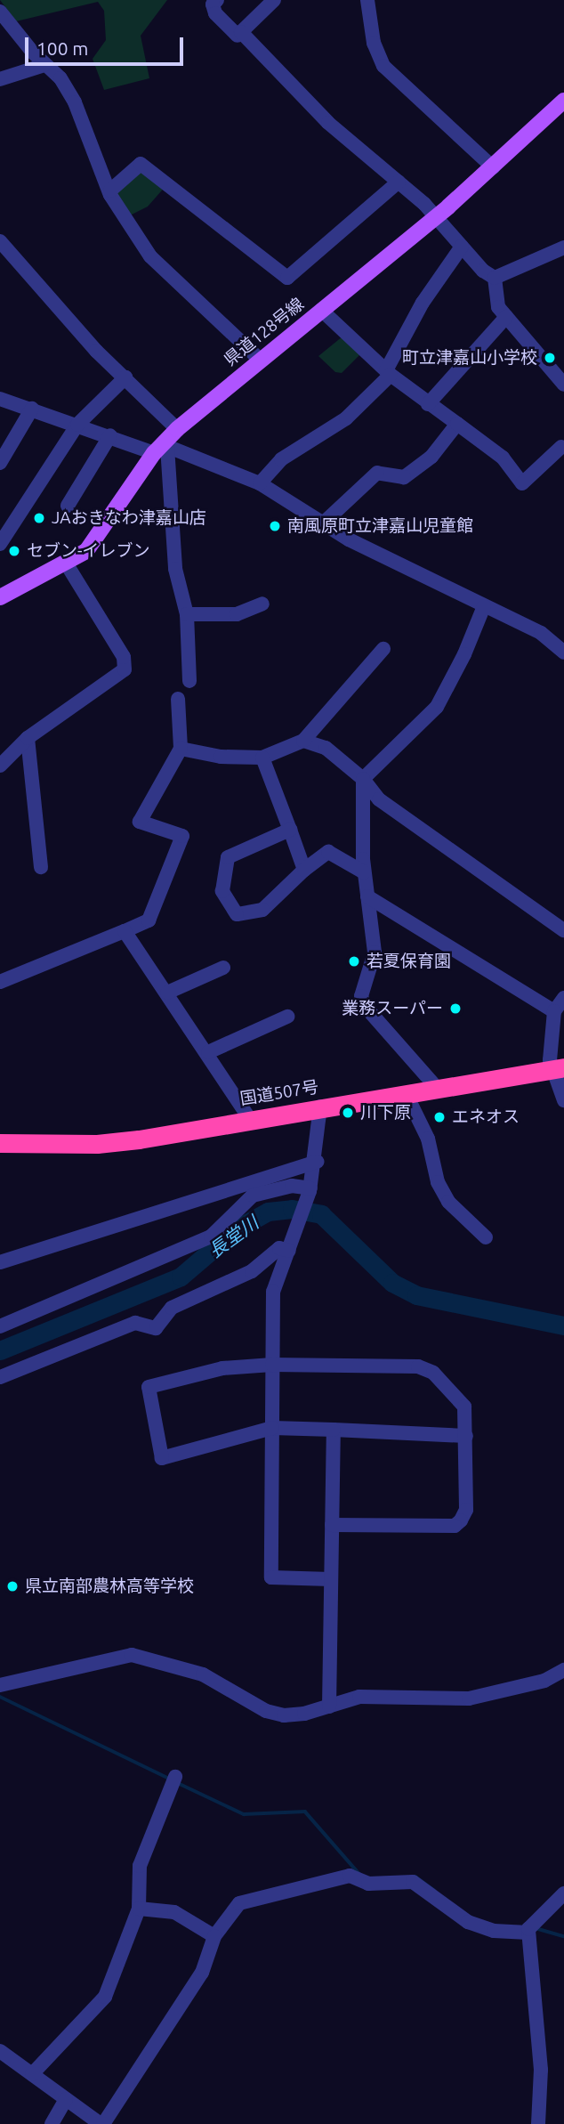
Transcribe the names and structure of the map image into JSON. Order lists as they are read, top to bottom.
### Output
{
  "streets": {
    "highway": ["国道507号"],
    "main road": ["県道128号線"]
  },
  "water": ["長堂川"],
  "places": [
    "町立津嘉山小学校",
    "JAおきなわ津嘉山店",
    "南風原町立津嘉山児童館",
    "セブン-イレブン",
    "若夏保育園",
    "業務スーパー",
    "川下原",
    "エネオス",
    "県立南部農林高等学校"
  ],
  "scale_bar": "100 m"
}
